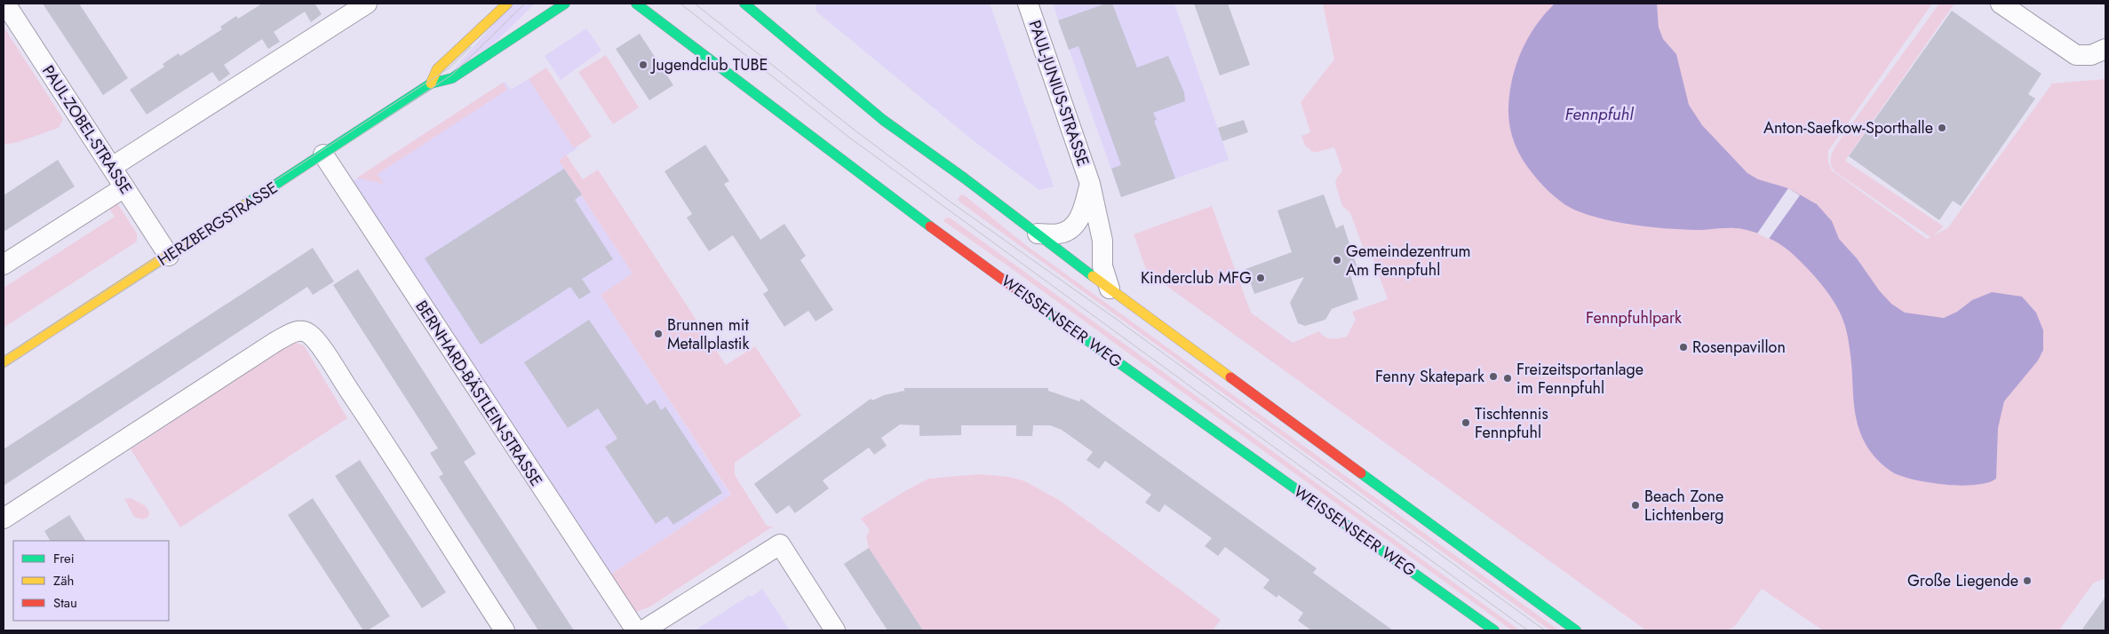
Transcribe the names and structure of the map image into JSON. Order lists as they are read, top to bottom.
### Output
{
  "streets": {
    "main road": ["HERZBERGSTRASSE", "WEISSENSEER WEG"],
    "street": ["PAUL-JUNIUS-STRASSE", "PAUL-ZOBEL-STRASSE", "BERNHARD-BÄSTLEIN-STRASSE"]
  },
  "crossings": [
    ["PAUL-ZOBEL-STRASSE", "HERZBERGSTRASSE"],
    ["HERZBERGSTRASSE", "BERNHARD-BÄSTLEIN-STRASSE"]
  ],
  "water": ["Fennpfuhl"],
  "parks": ["Fennpfuhlpark"],
  "places": [
    "Jugendclub TUBE",
    "Anton-Saefkow-Sporthalle",
    "Gemeindezentrum Am Fennpfuhl",
    "Kinderclub MFG",
    "Brunnen mit Metallplastik",
    "Rosenpavillon",
    "Fenny Skatepark",
    "Freizeitsportanlage im Fennpfuhl",
    "Tischtennis Fennpfuhl",
    "Beach Zone Lichtenberg",
    "Große Liegende"
  ],
  "legend": ["Frei", "Zäh", "Stau"]
}
